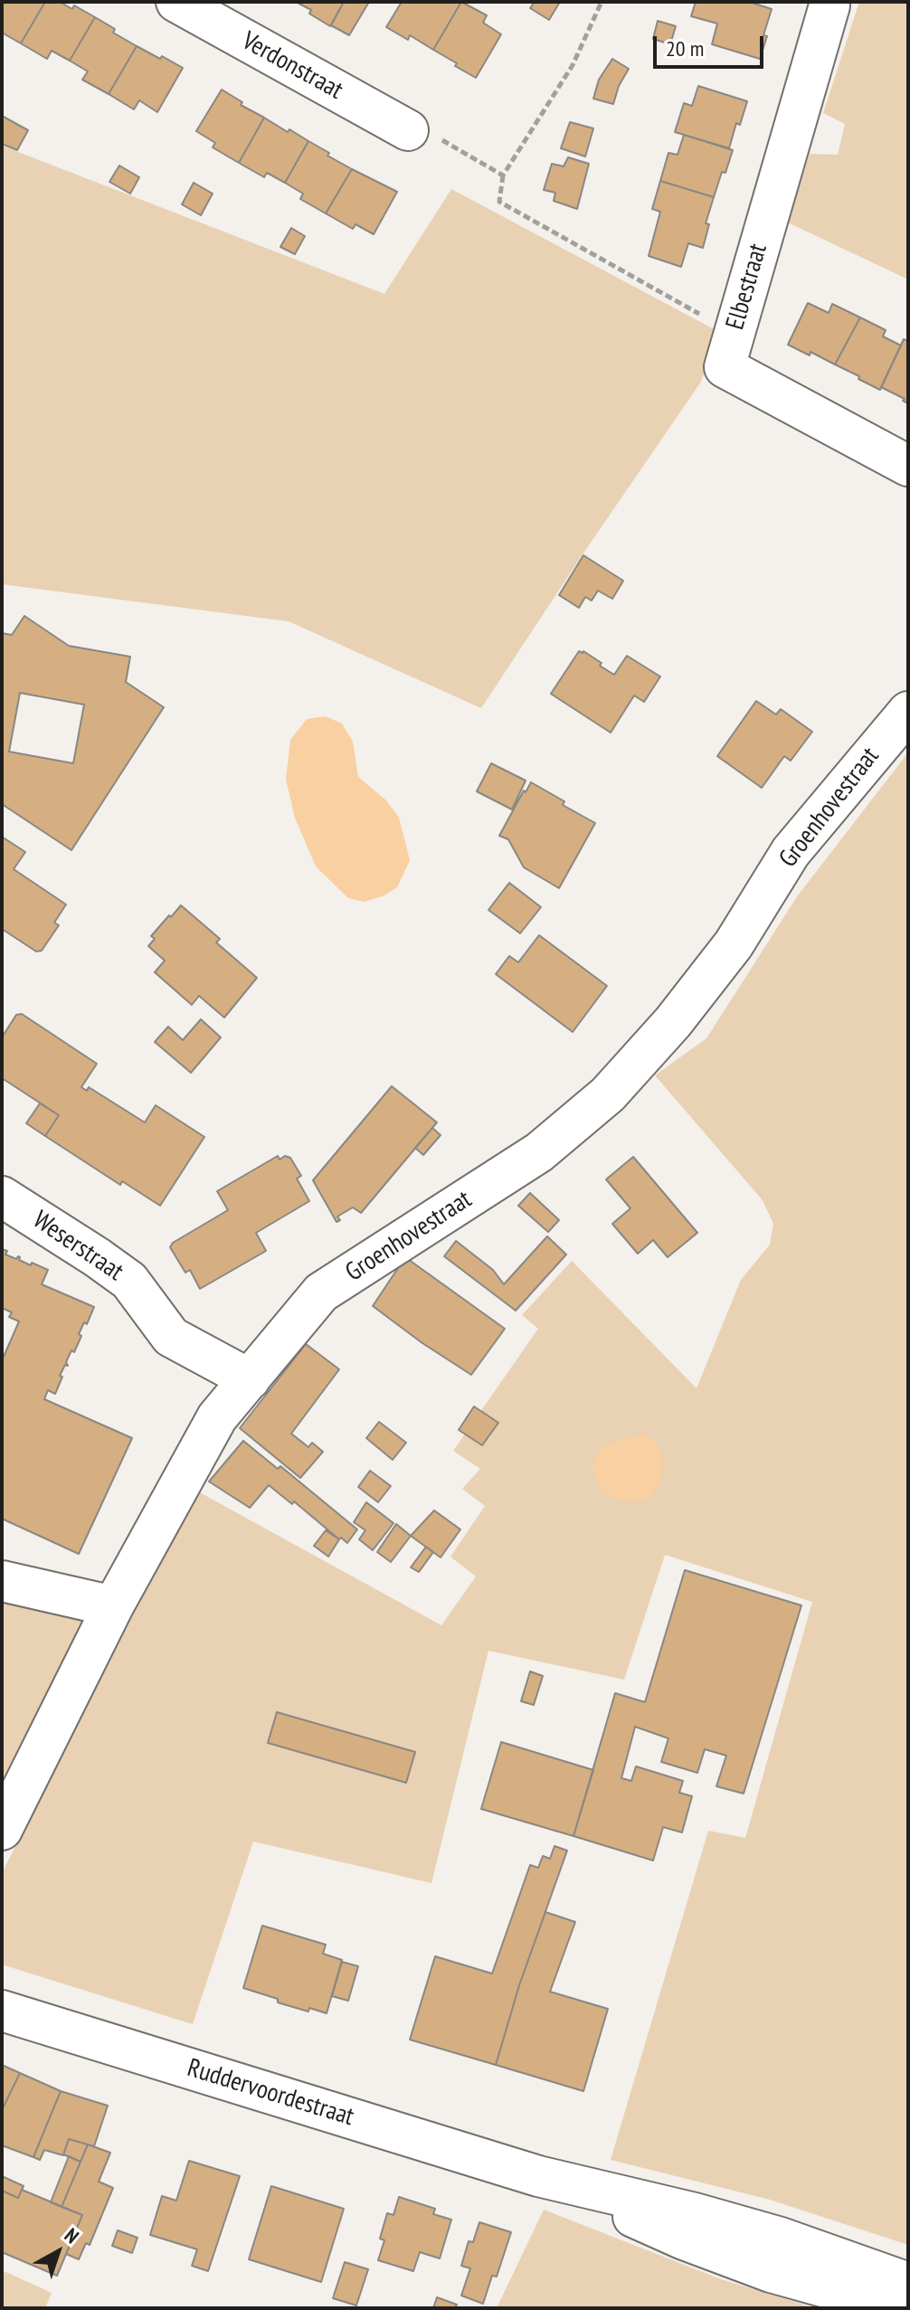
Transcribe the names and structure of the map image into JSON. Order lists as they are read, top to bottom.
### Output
{
  "streets": {
    "street": [
      "Verdonstraat",
      "Elbestraat",
      "Groenhovestraat",
      "Weserstraat",
      "Ruddervoordestraat"
    ]
  },
  "crossings": [
    ["Groenhovestraat", "Weserstraat"]
  ],
  "scale_bar": "20 m",
  "north": "top right"
}
